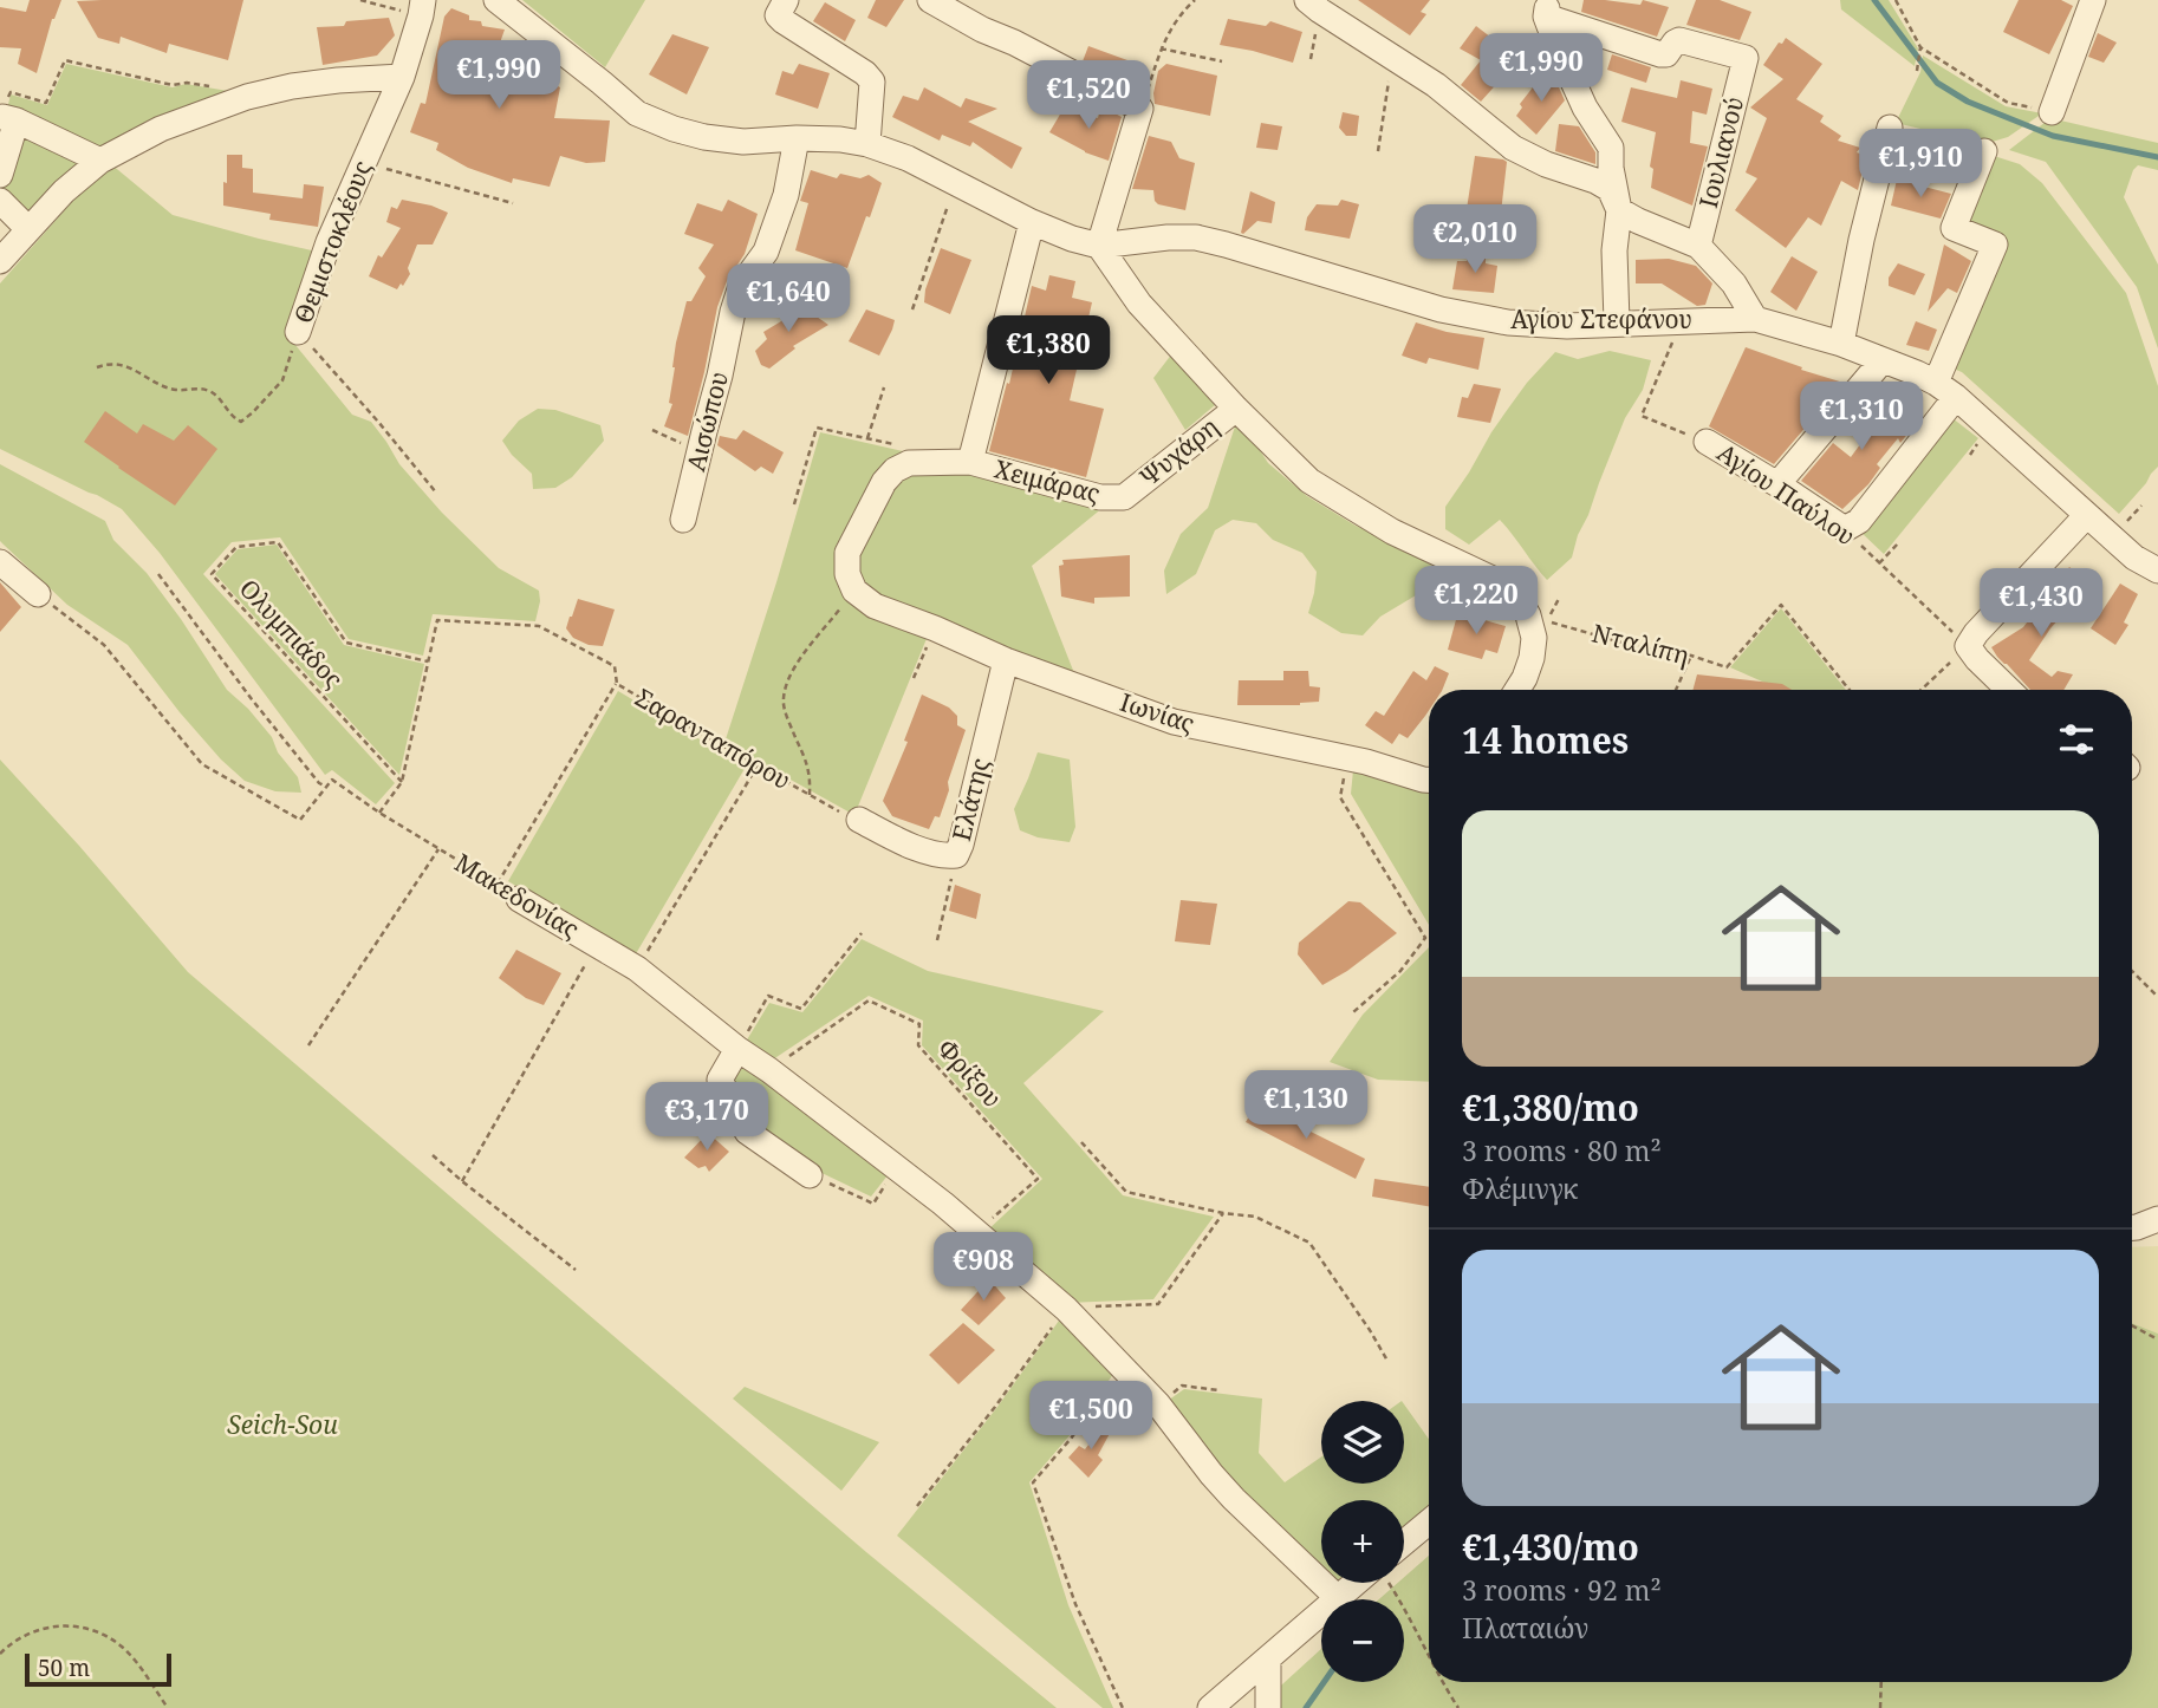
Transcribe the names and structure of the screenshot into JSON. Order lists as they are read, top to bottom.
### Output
{
  "streets": {
    "street": [
      "Ιουλιανού",
      "Θεμιστοκλέους",
      "Αγίου Στεφάνου",
      "Αισώπου",
      "Ψυχάρη",
      "Χειμάρας",
      "Αγίου Παύλου",
      "Ιωνίας",
      "Ελάτης",
      "Μακεδονίας"
    ],
    "path": [
      "Ολυμπιάδος",
      "Νταλίπη",
      "Σαρανταπόρου",
      "Φρίξου"
    ]
  },
  "crossings": [
    ["Αγίου Στεφάνου", "Αισώπου"],
    ["Αγίου Στεφάνου", "Αγίου Παύλου"],
    ["Ψυχάρη", "Χειμάρας"],
    ["Χειμάρας", "Ιωνίας"],
    ["Ολυμπιάδος", "Σαρανταπόρου"],
    ["Ιωνίας", "Ελάτης"],
    ["Σαρανταπόρου", "Μακεδονίας"],
    ["Μακεδονίας", "Φρίξου"]
  ],
  "parks": ["Seich-Sou"],
  "scale_bar": "50 m",
  "page": {
    "price": [
      "€1,990",
      "€1,990",
      "€1,520",
      "€1,910",
      "€2,010",
      "€1,640",
      "€1,380",
      "€1,310",
      "€1,220",
      "€1,430",
      "€1,130",
      "€3,170",
      "€908",
      "€1,500"
    ],
    "heading": "14 homes",
    "list": [
      {
        "name": "€1,380/mo",
        "note": "3 rooms · 80 m² · Φλέμινγκ"
      },
      {
        "name": "€1,430/mo",
        "note": "3 rooms · 92 m² · Πλαταιών"
      }
    ],
    "map_buttons": ["+", "−"],
    "scale": "50 m"
  }
}
